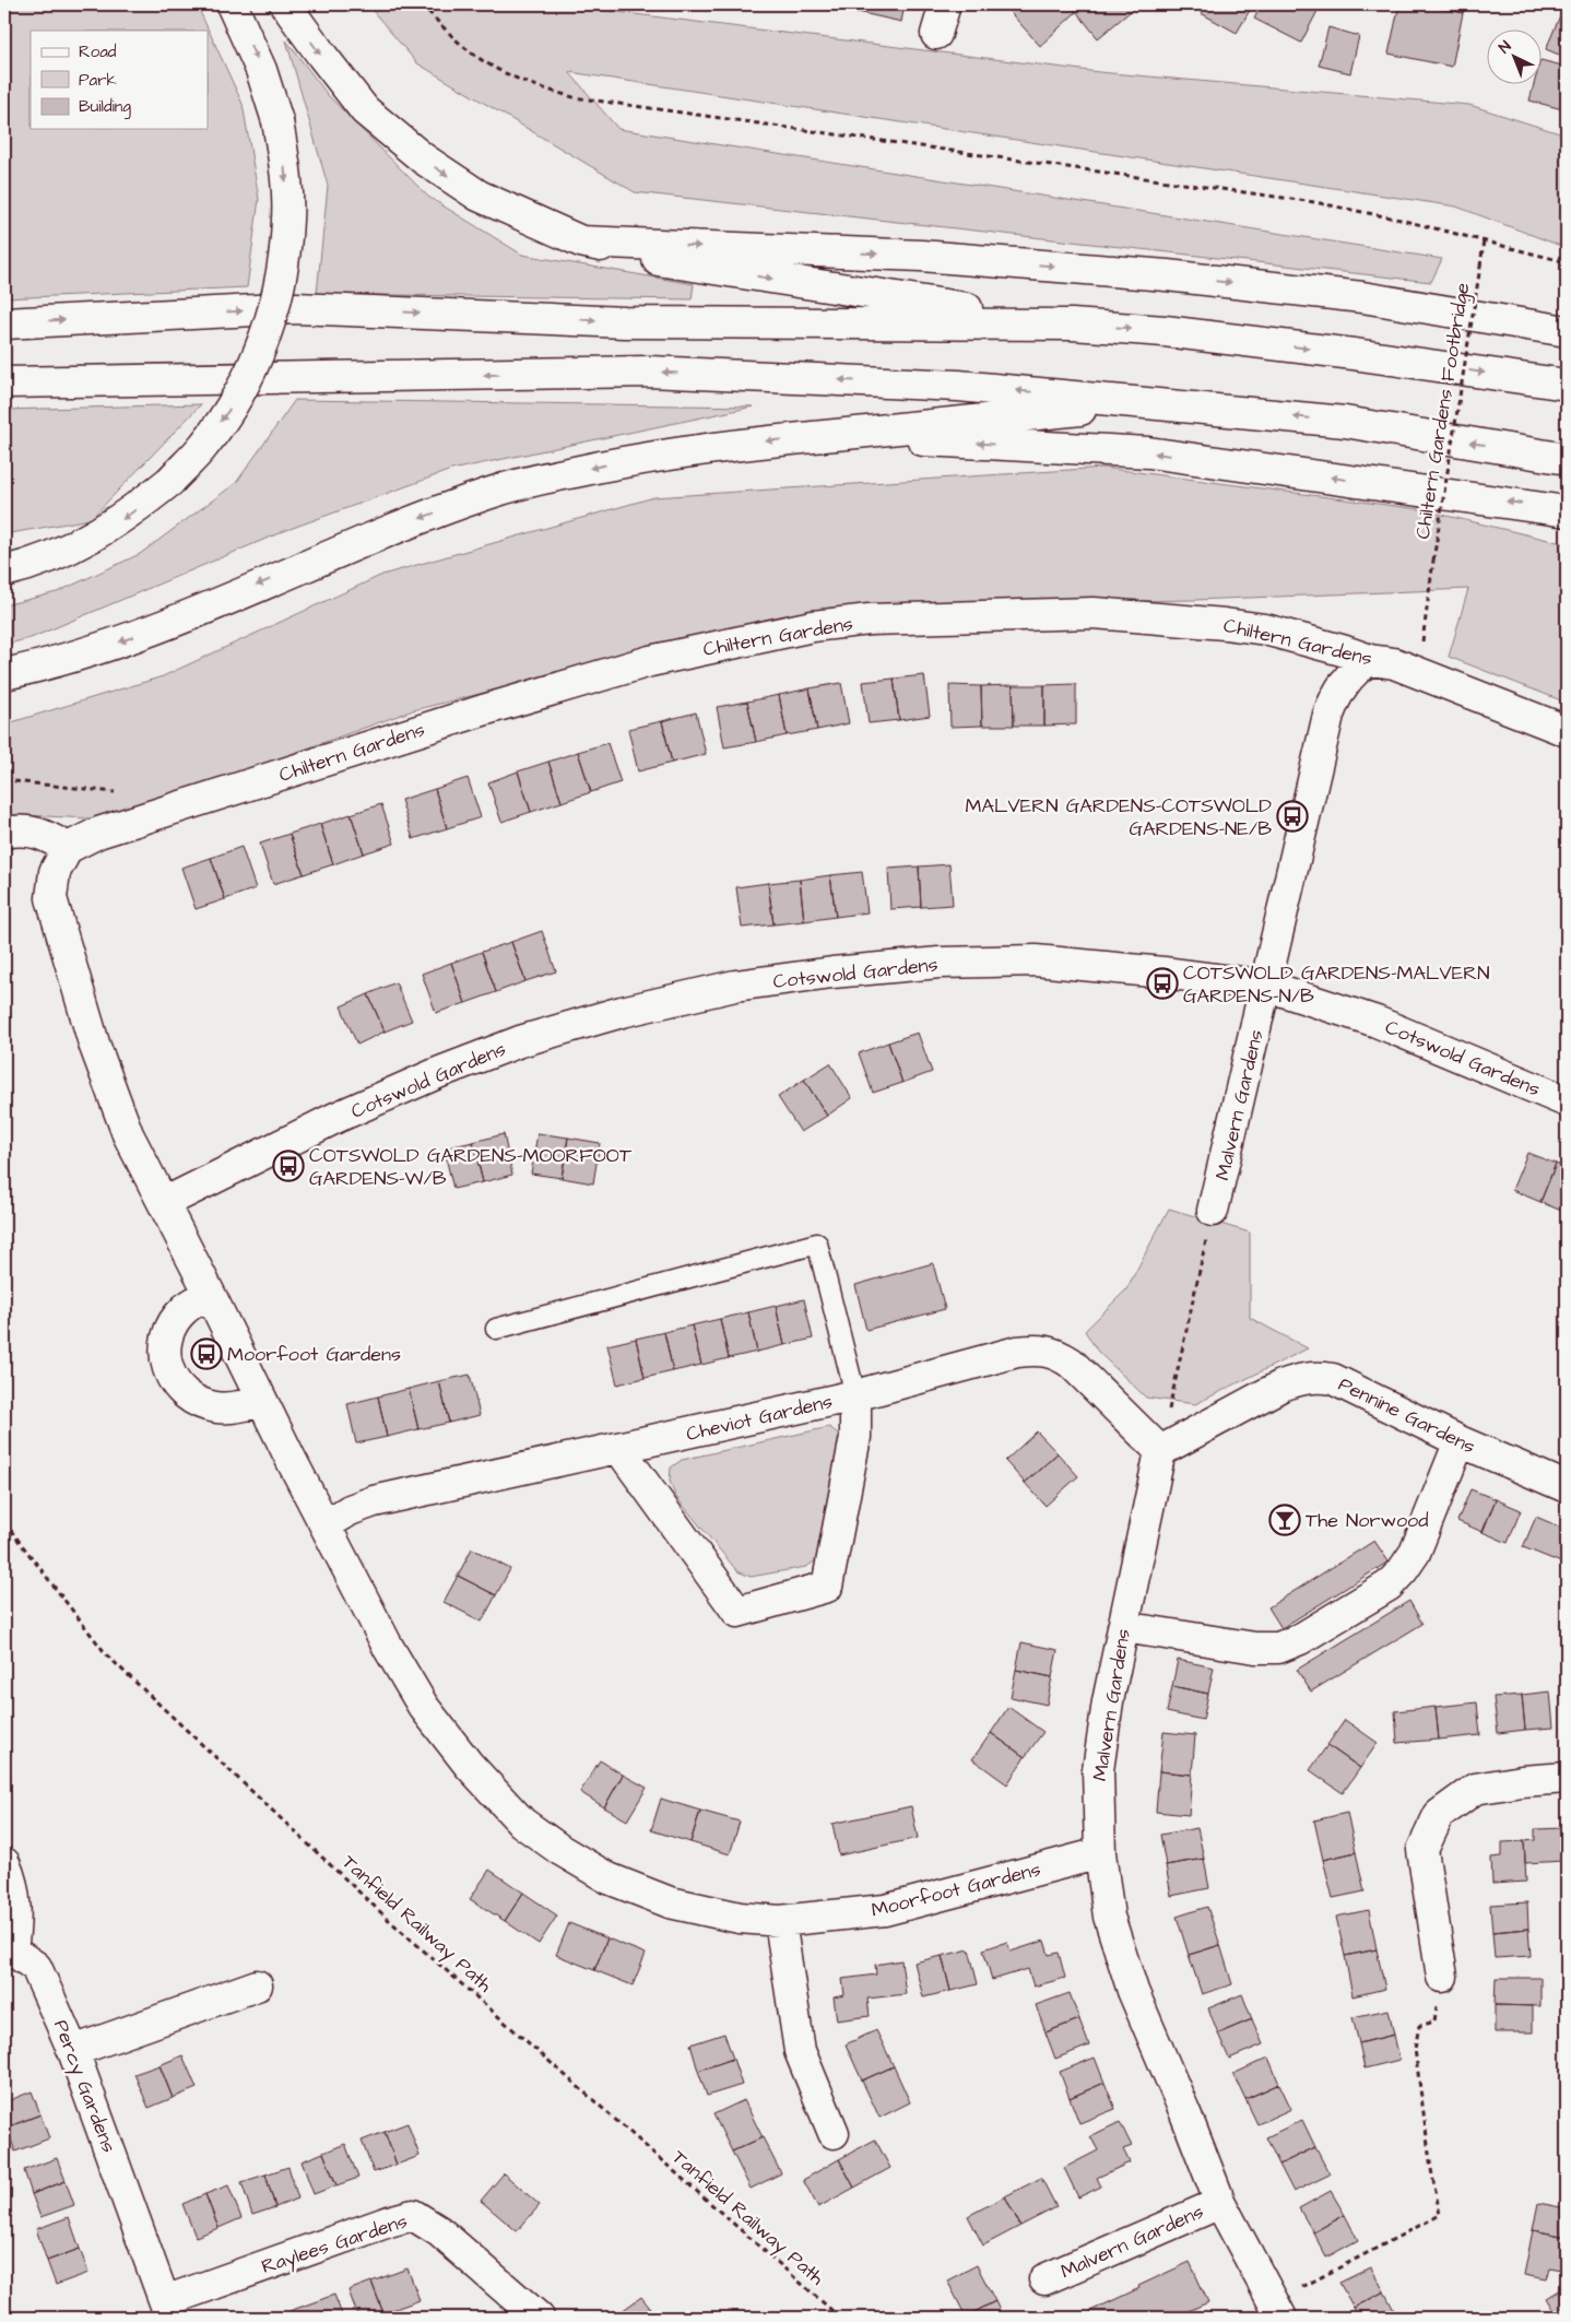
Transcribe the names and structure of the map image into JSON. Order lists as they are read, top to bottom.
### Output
{
  "streets": {
    "main road": [
      "Chiltern Gardens",
      "Cotswold Gardens",
      "Malvern Gardens",
      "Pennine Gardens",
      "Cheviot Gardens",
      "Moorfoot Gardens",
      "Percy Gardens",
      "Raylees Gardens"
    ],
    "path": ["Chiltern Gardens Footbridge", "Tanfield Railway Path"]
  },
  "crossings": [
    ["Chiltern Gardens Footbridge", "Chiltern Gardens"],
    ["Chiltern Gardens", "Malvern Gardens"],
    ["Chiltern Gardens", "Moorfoot Gardens"],
    ["Cotswold Gardens", "Malvern Gardens"],
    ["Cotswold Gardens", "Moorfoot Gardens"],
    ["Malvern Gardens", "Pennine Gardens"],
    ["Malvern Gardens", "Cheviot Gardens"],
    ["Malvern Gardens", "Moorfoot Gardens"],
    ["Pennine Gardens", "Cheviot Gardens"],
    ["Cheviot Gardens", "Moorfoot Gardens"],
    ["Percy Gardens", "Raylees Gardens"]
  ],
  "places": {
    "bus stop": [
      "MALVERN GARDENS-COTSWOLD GARDENS-NE/B",
      "COTSWOLD GARDENS-MALVERN GARDENS-N/B",
      "COTSWOLD GARDENS-MOORFOOT GARDENS-W/B",
      "Moorfoot Gardens"
    ],
    "bar": ["The Norwood"]
  },
  "legend": ["Road", "Park", "Building"],
  "north": "top left"
}
